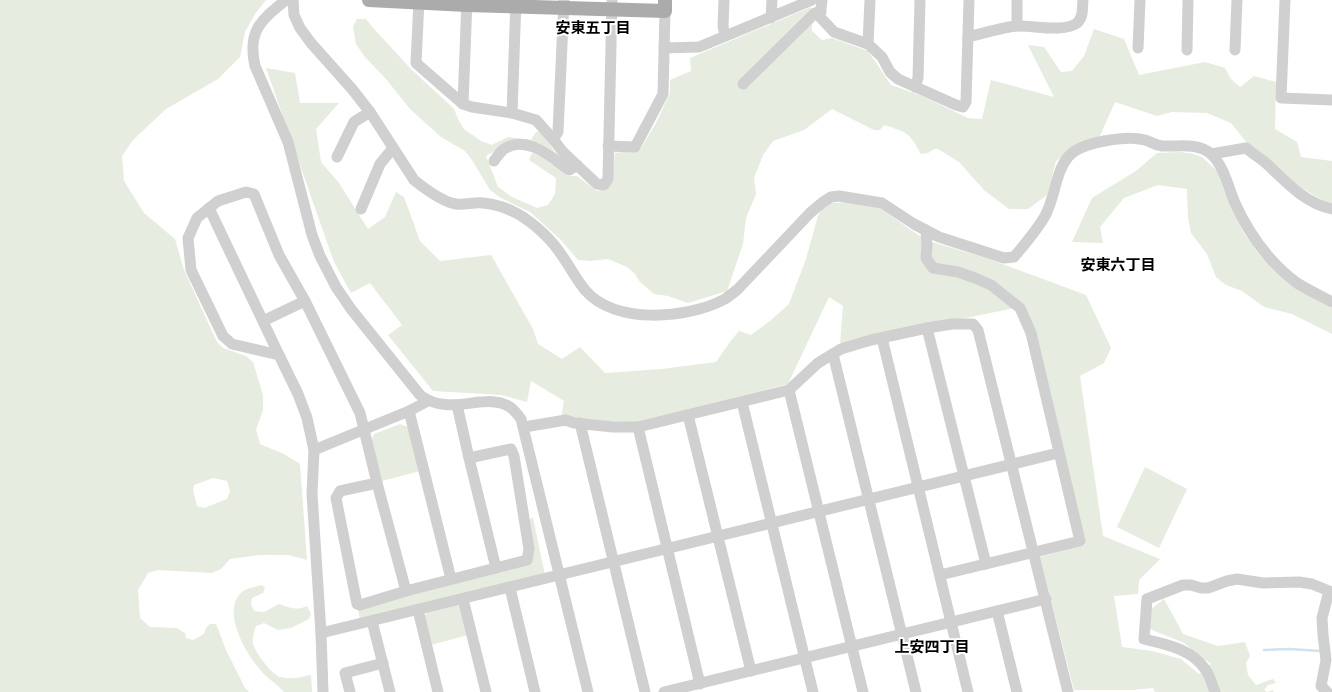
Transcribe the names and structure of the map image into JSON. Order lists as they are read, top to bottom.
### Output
{
  "districts": ["安東五丁目", "安東六丁目", "上安四丁目"]
}
